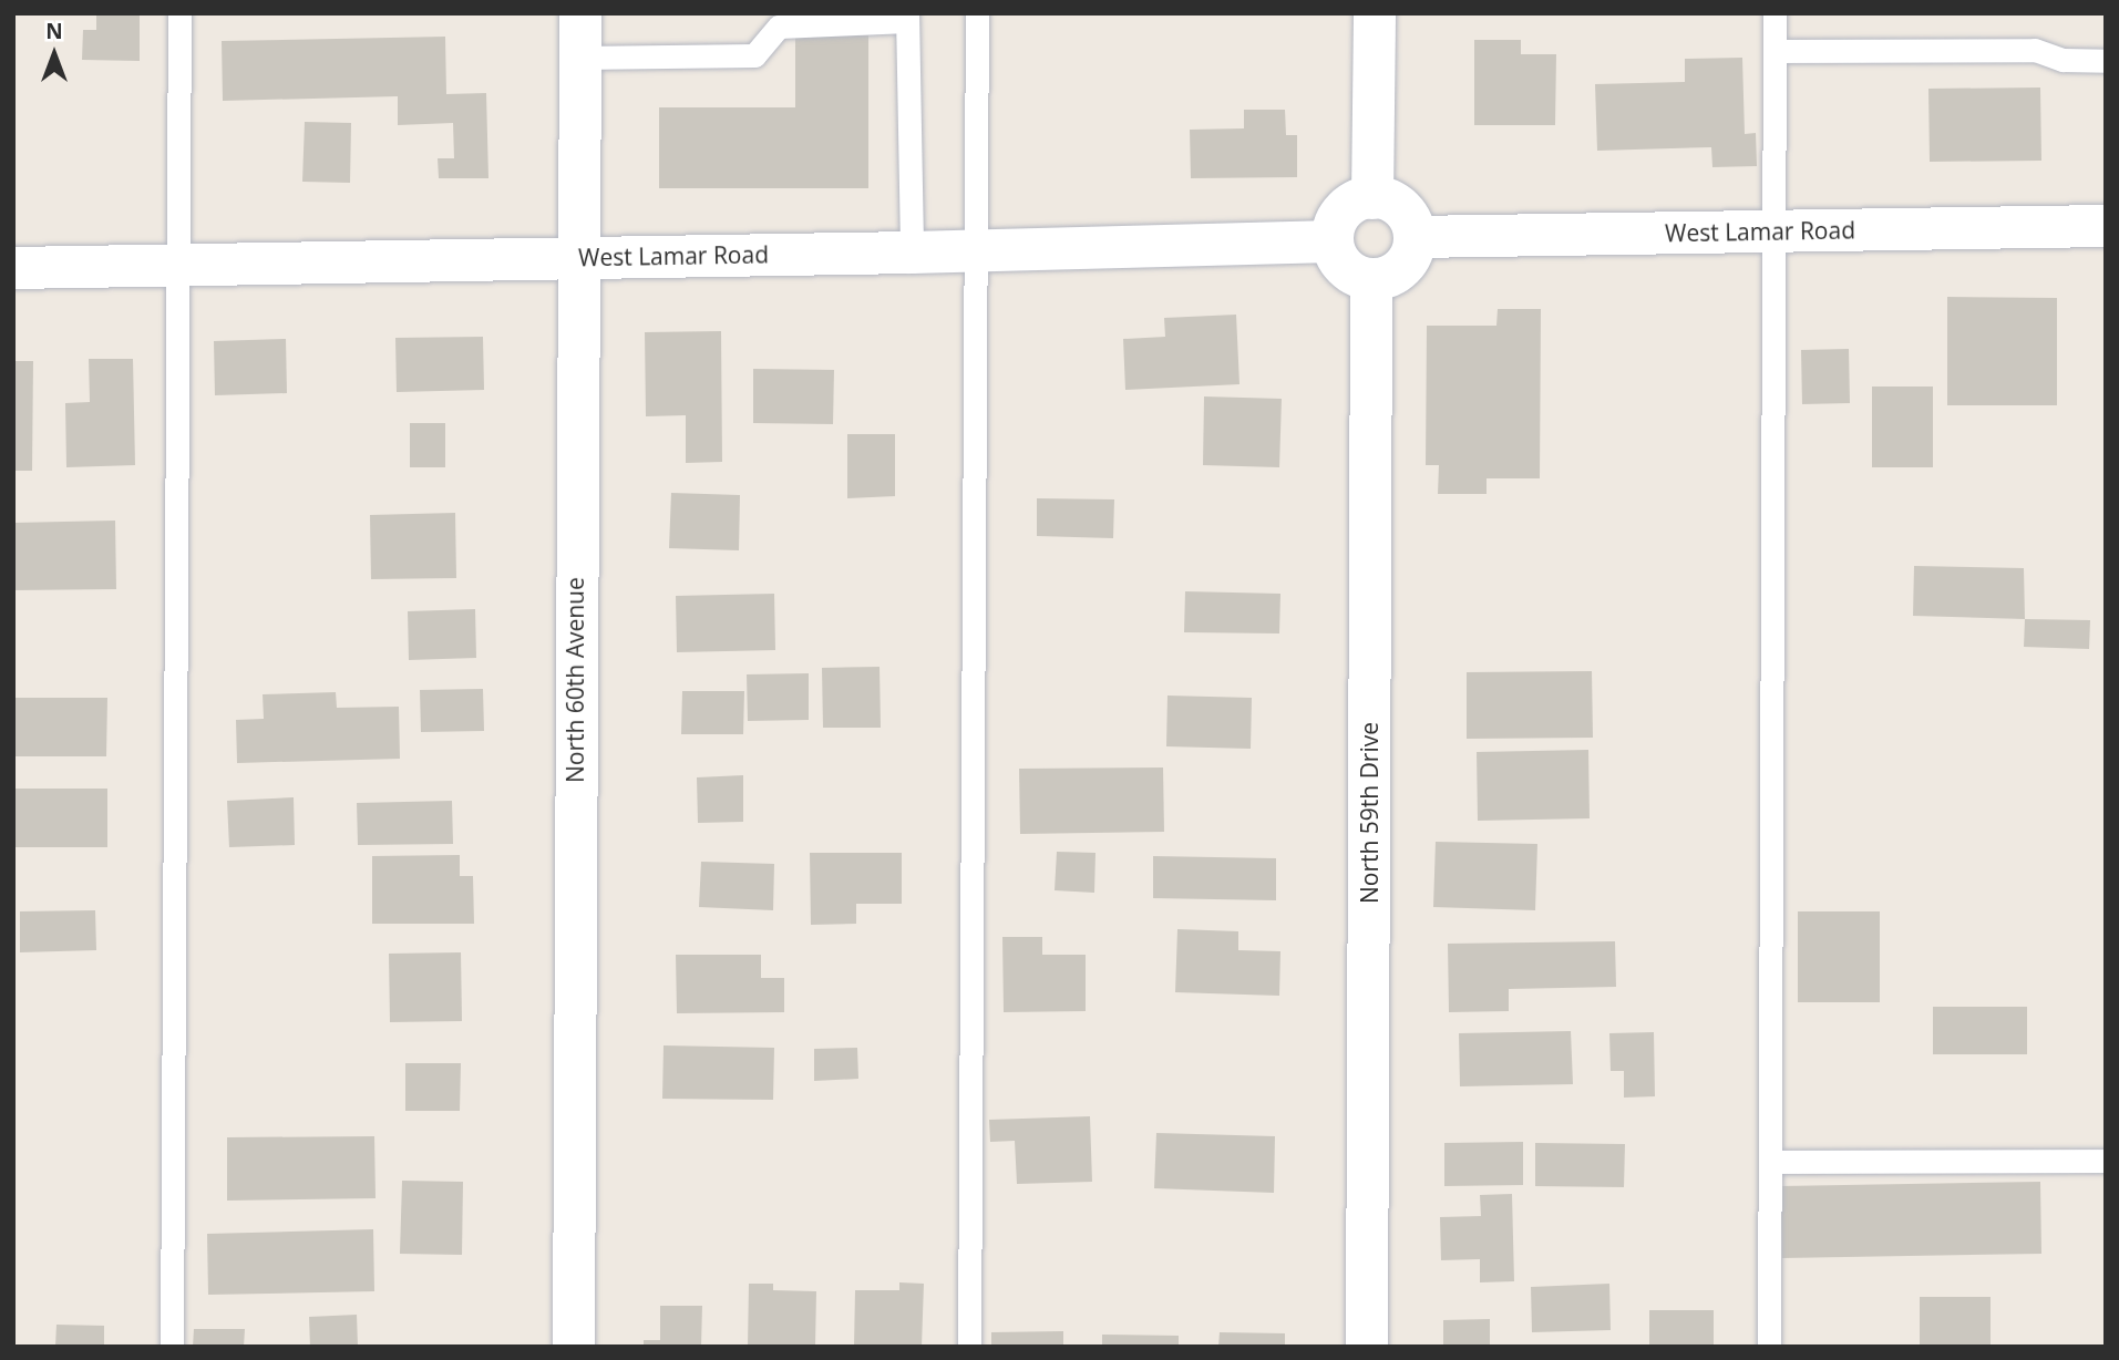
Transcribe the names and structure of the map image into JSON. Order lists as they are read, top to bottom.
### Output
{
  "streets": {
    "street": ["West Lamar Road", "North 60th Avenue", "North 59th Drive"]
  },
  "crossings": [
    ["West Lamar Road", "North 60th Avenue"],
    ["West Lamar Road", "North 59th Drive"]
  ],
  "north": "top"
}
